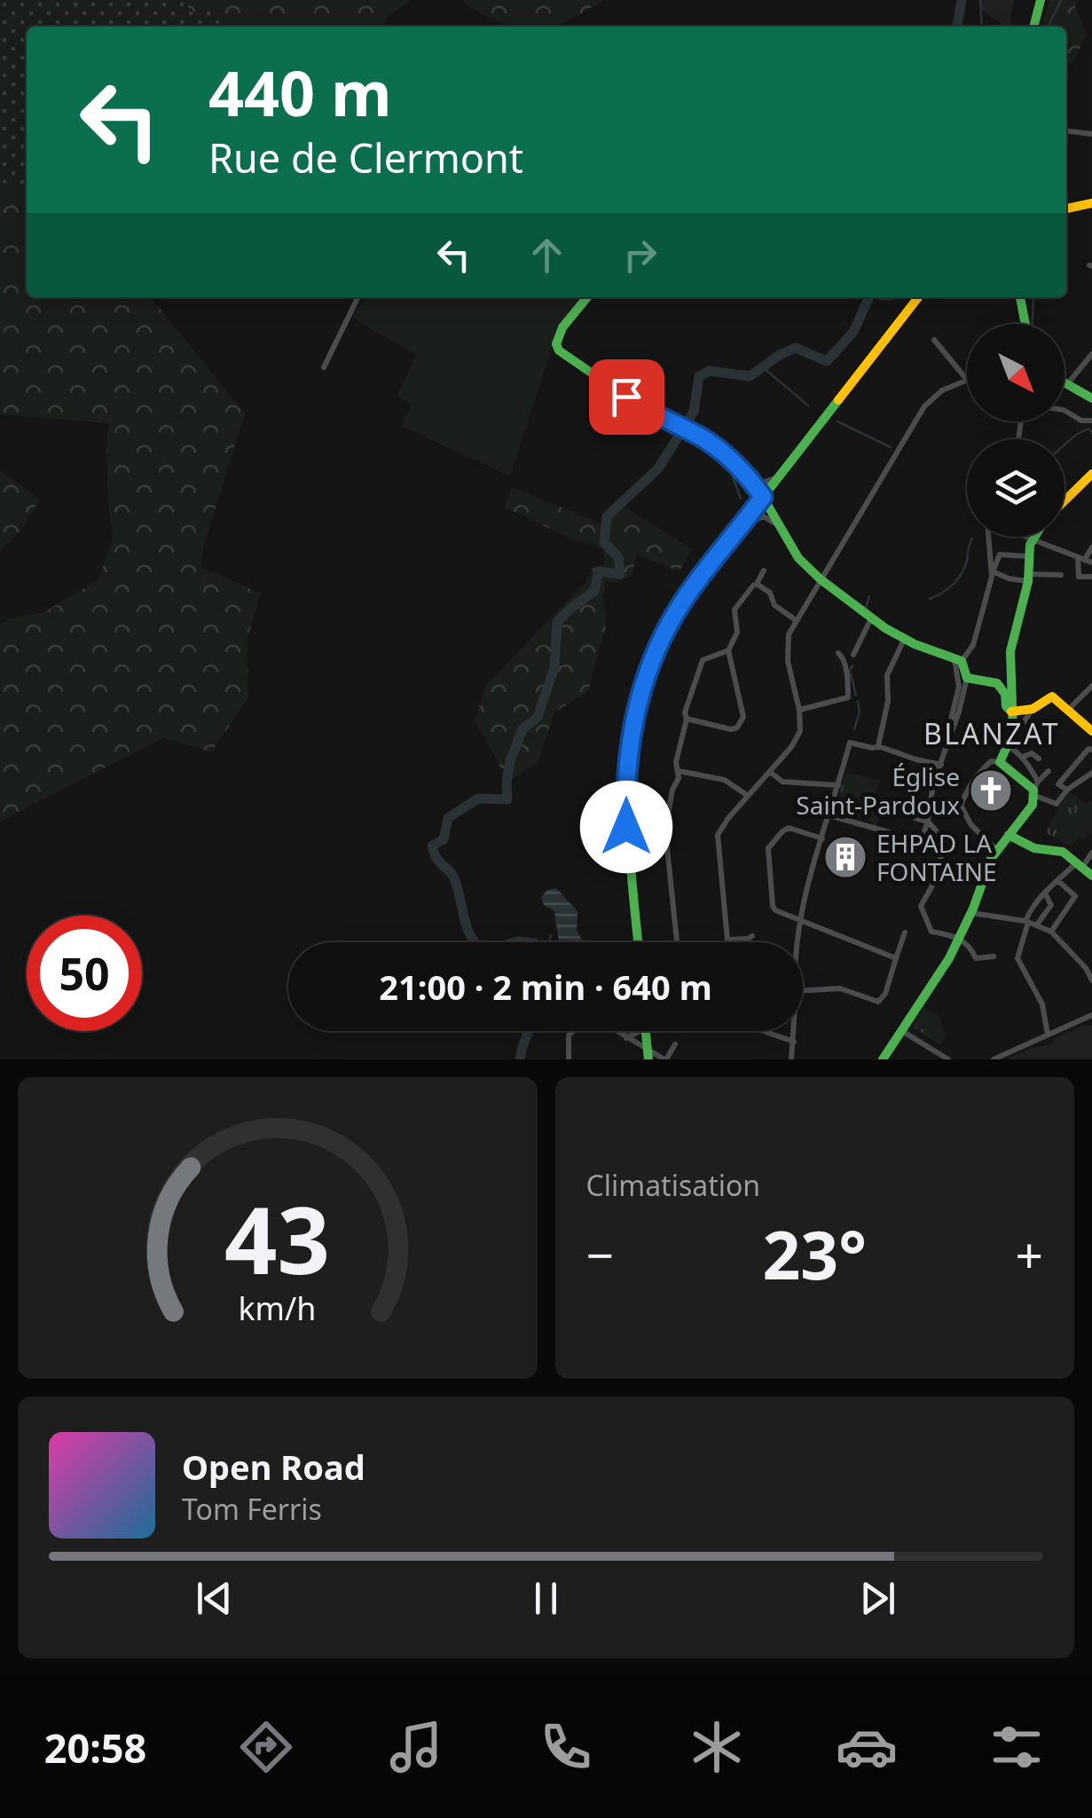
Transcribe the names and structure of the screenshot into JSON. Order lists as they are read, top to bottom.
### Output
{
  "districts": ["BLANZAT"],
  "places": {
    "church": ["Église Saint-Pardoux"],
    "building": ["EHPAD LA FONTAINE"]
  },
  "north": "bottom right",
  "page": {
    "turn": ["440 m", "Rue de Clermont"],
    "limit": "50",
    "trip": "21:00 · 2 min · 640 m",
    "tile": "Climatisation",
    "heat": ["−", "23°", "+"],
    "song": ["Open Road", "Tom Ferris"],
    "tabs": "20:58",
    "gauge": ["43", "km/h"]
  }
}
